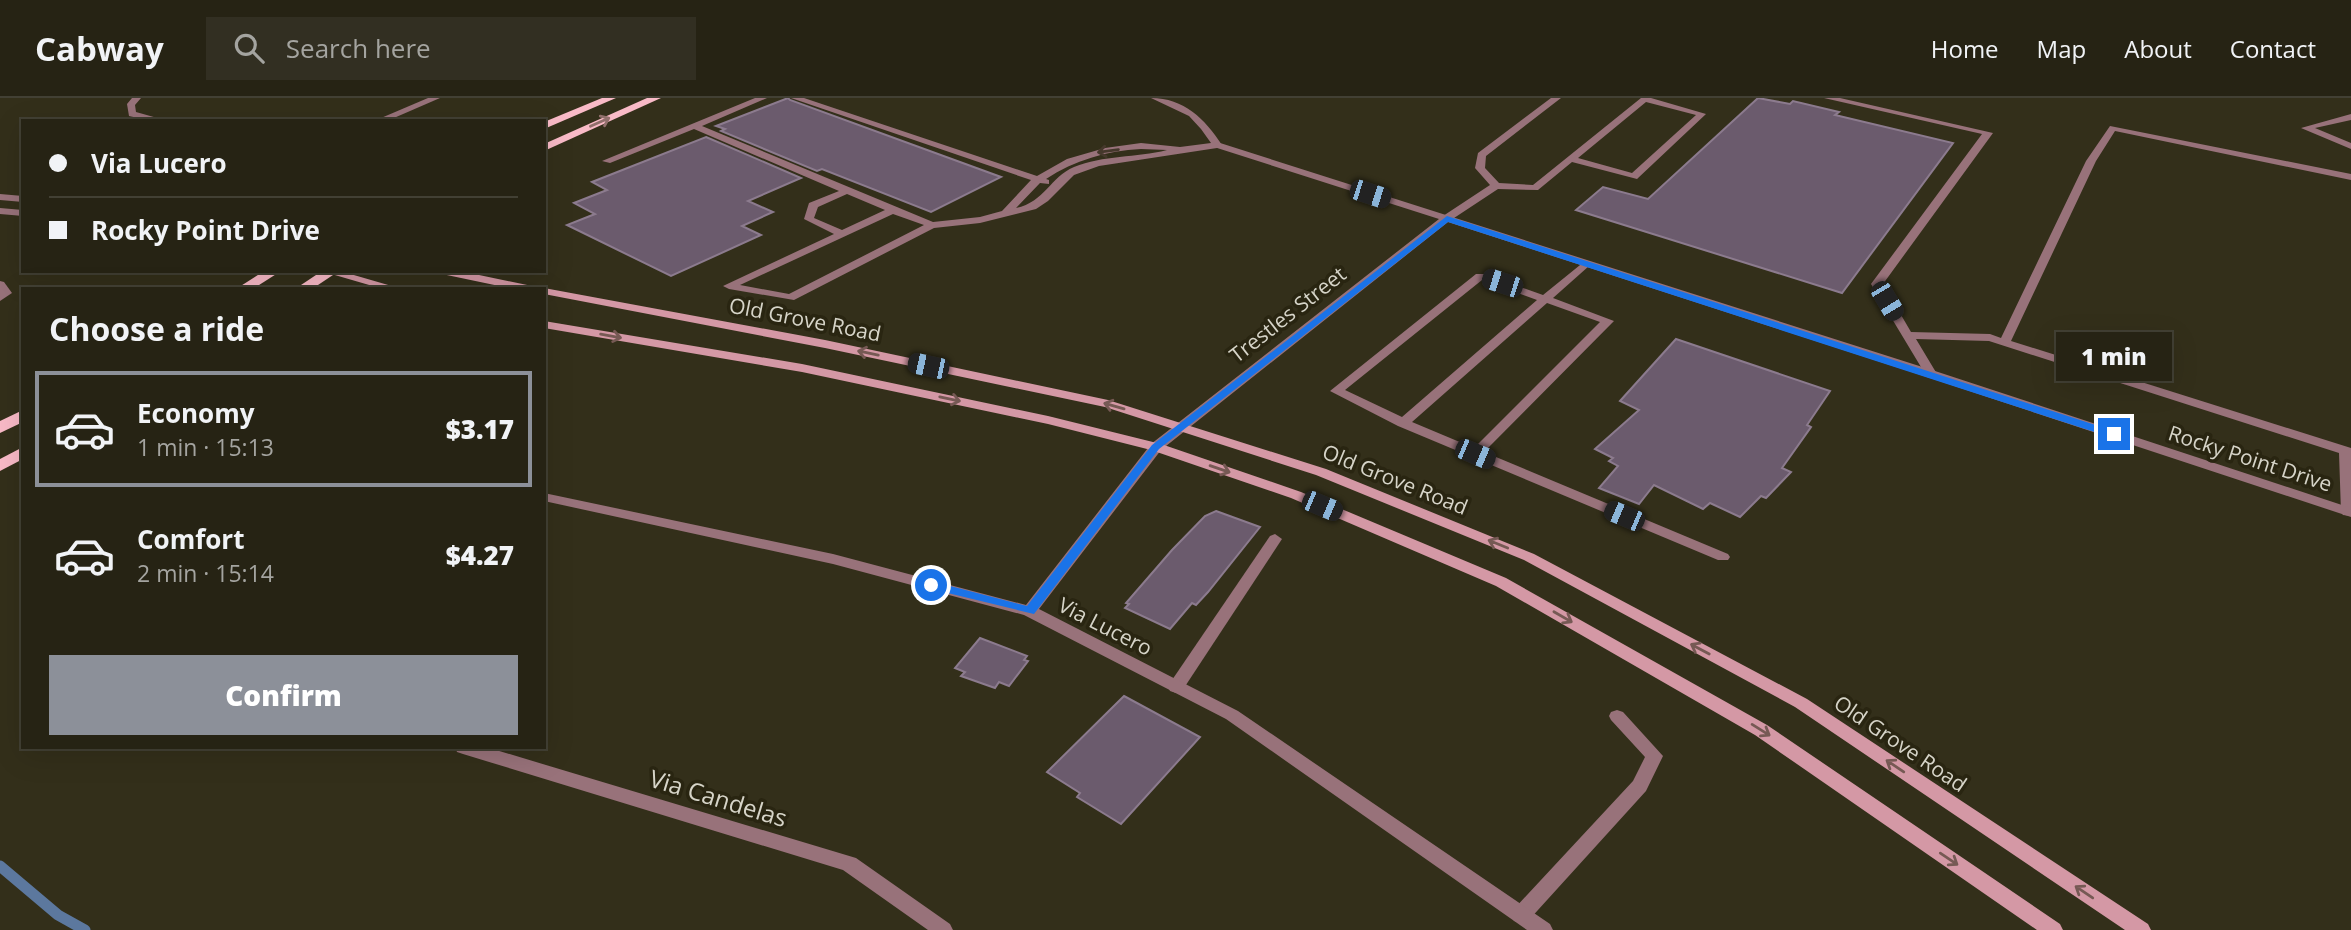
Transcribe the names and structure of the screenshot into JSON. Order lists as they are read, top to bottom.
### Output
{
  "streets": {
    "main road": ["Old Grove Road"],
    "street": [
      "Trestles Street",
      "Rocky Point Drive",
      "Via Lucero",
      "Via Candelas"
    ]
  },
  "crossings": [
    ["Trestles Street", "Old Grove Road"],
    ["Trestles Street", "Rocky Point Drive"],
    ["Trestles Street", "Via Lucero"]
  ],
  "page": {
    "header": "Cabway",
    "search": "Search here",
    "nav": [
      "Home",
      "Map",
      "About",
      "Contact"
    ],
    "banner": ["Via Lucero", "Rocky Point Drive"],
    "heading": "Choose a ride",
    "bubble": "1 min",
    "list": [
      {
        "name": "Economy",
        "note": "1 min · 15:13",
        "value": "$3.17"
      },
      {
        "name": "Comfort",
        "note": "2 min · 15:14",
        "value": "$4.27"
      }
    ],
    "buttons": "Confirm"
  }
}
